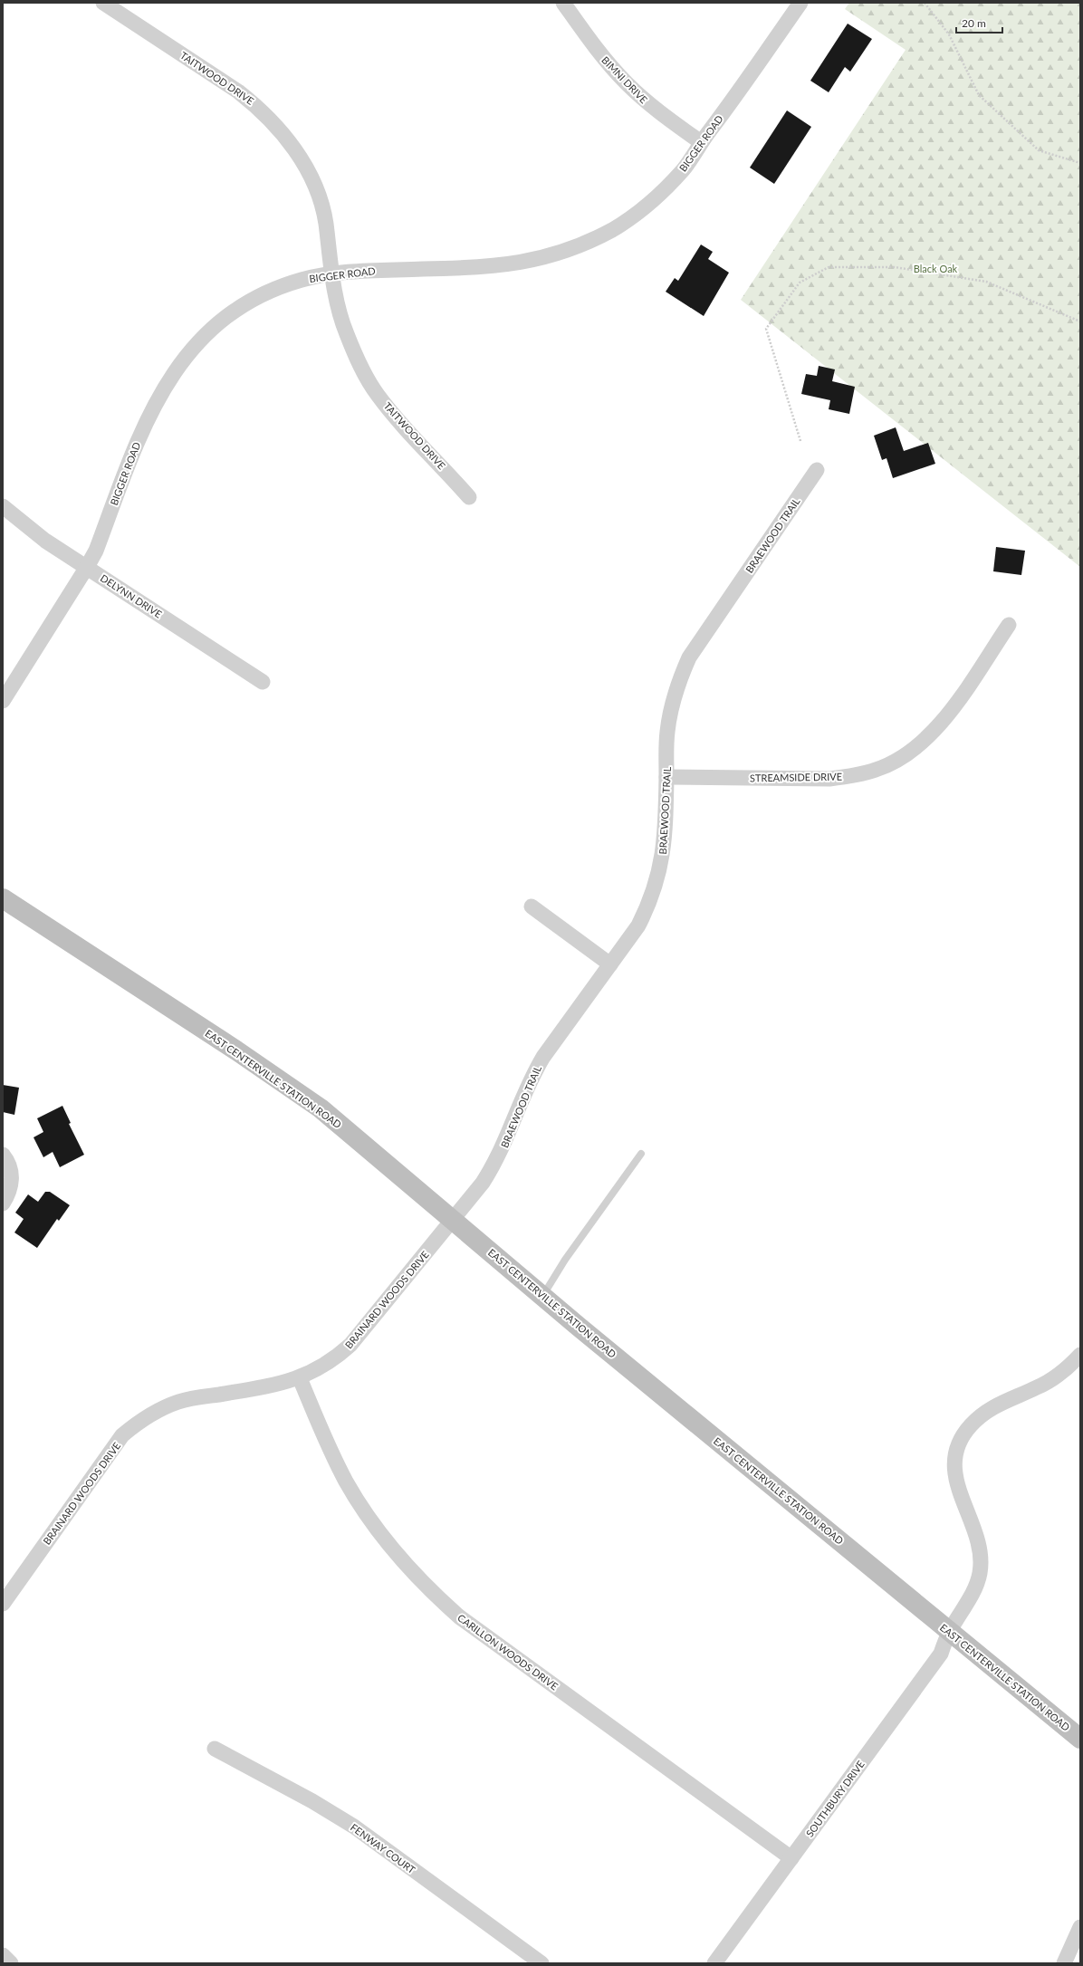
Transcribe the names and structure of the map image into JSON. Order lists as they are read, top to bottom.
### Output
{
  "streets": {
    "street": [
      "TAITWOOD DRIVE",
      "BIMNI DRIVE",
      "BIGGER ROAD",
      "BRAEWOOD TRAIL",
      "DELYNN DRIVE",
      "STREAMSIDE DRIVE",
      "EAST CENTERVILLE STATION ROAD",
      "BRAINARD WOODS DRIVE",
      "CARILLON WOODS DRIVE",
      "SOUTHBURY DRIVE",
      "FENWAY COURT"
    ]
  },
  "crossings": [
    ["TAITWOOD DRIVE", "BIGGER ROAD"],
    ["BIMNI DRIVE", "BIGGER ROAD"],
    ["BIGGER ROAD", "DELYNN DRIVE"],
    ["BRAEWOOD TRAIL", "STREAMSIDE DRIVE"],
    ["BRAEWOOD TRAIL", "EAST CENTERVILLE STATION ROAD"],
    ["BRAEWOOD TRAIL", "BRAINARD WOODS DRIVE"],
    ["EAST CENTERVILLE STATION ROAD", "BRAINARD WOODS DRIVE"],
    ["EAST CENTERVILLE STATION ROAD", "SOUTHBURY DRIVE"],
    ["BRAINARD WOODS DRIVE", "CARILLON WOODS DRIVE"],
    ["CARILLON WOODS DRIVE", "SOUTHBURY DRIVE"]
  ],
  "parks": ["Black Oak"],
  "scale_bar": "20 m"
}
